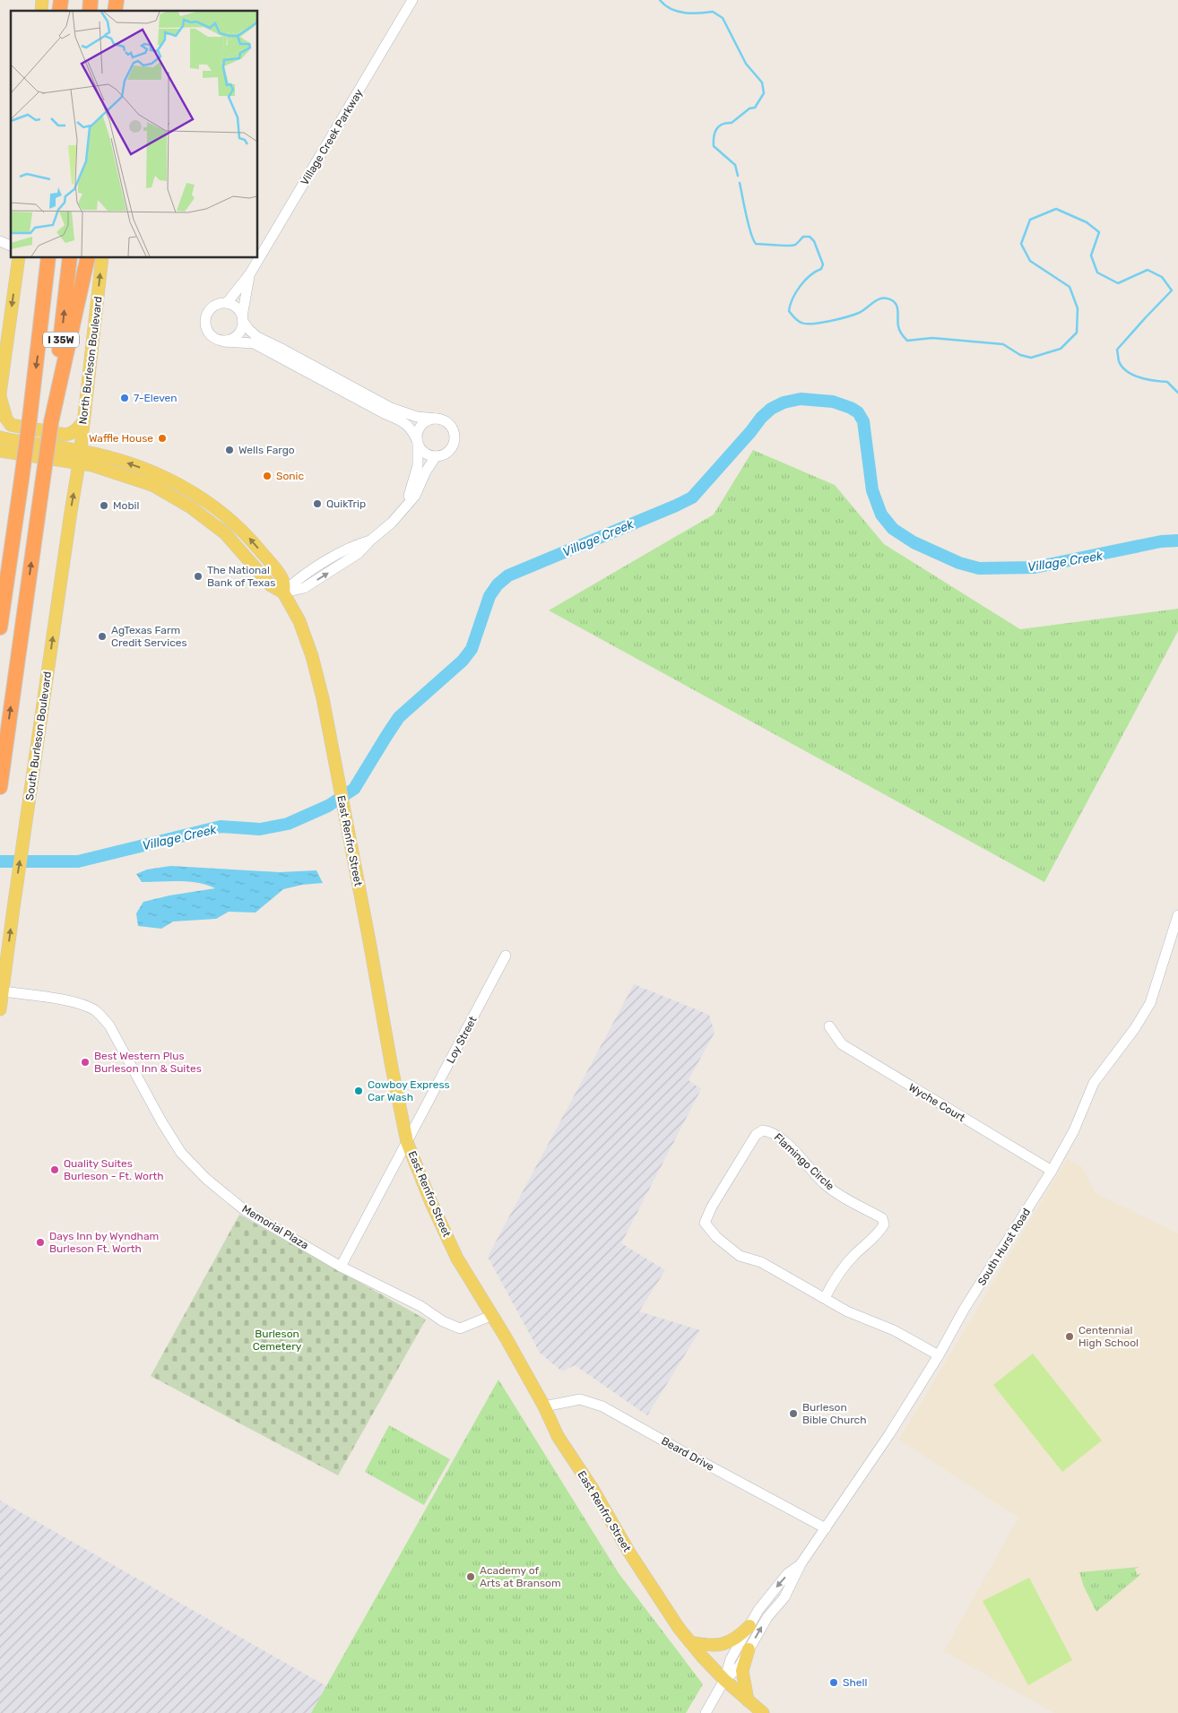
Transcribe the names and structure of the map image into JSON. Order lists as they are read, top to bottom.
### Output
{
  "streets": {
    "highway": ["I 35W"],
    "main road": ["North Burleson Boulevard", "South Burleson Boulevard", "East Renfro Street"],
    "street": [
      "Village Creek Parkway",
      "Loy Street",
      "Wyche Court",
      "Flamingo Circle",
      "Memorial Plaza",
      "South Hurst Road",
      "Beard Drive"
    ]
  },
  "crossings": [
    ["North Burleson Boulevard", "South Burleson Boulevard"],
    ["North Burleson Boulevard", "East Renfro Street"],
    ["South Burleson Boulevard", "East Renfro Street"],
    ["South Burleson Boulevard", "Memorial Plaza"],
    ["East Renfro Street", "Loy Street"],
    ["East Renfro Street", "Memorial Plaza"],
    ["East Renfro Street", "South Hurst Road"],
    ["East Renfro Street", "Beard Drive"],
    ["Loy Street", "Memorial Plaza"],
    ["Wyche Court", "South Hurst Road"],
    ["Flamingo Circle", "South Hurst Road"],
    ["South Hurst Road", "Beard Drive"]
  ],
  "one_way": ["South Burleson Boulevard"],
  "water": ["Village Creek"],
  "parks": ["Burleson Cemetery"],
  "places": [
    "7-Eleven",
    "Waffle House",
    "Wells Fargo",
    "Sonic",
    "QuikTrip",
    "Mobil",
    "The National Bank of Texas",
    "AgTexas Farm Credit Services",
    "Best Western Plus Burleson Inn & Suites",
    "Cowboy Express Car Wash",
    "Quality Suites Burleson - Ft. Worth",
    "Days Inn by Wyndham Burleson Ft. Worth",
    "Centennial High School",
    "Burleson Bible Church",
    "Academy of Arts at Bransom",
    "Shell"
  ]
}
